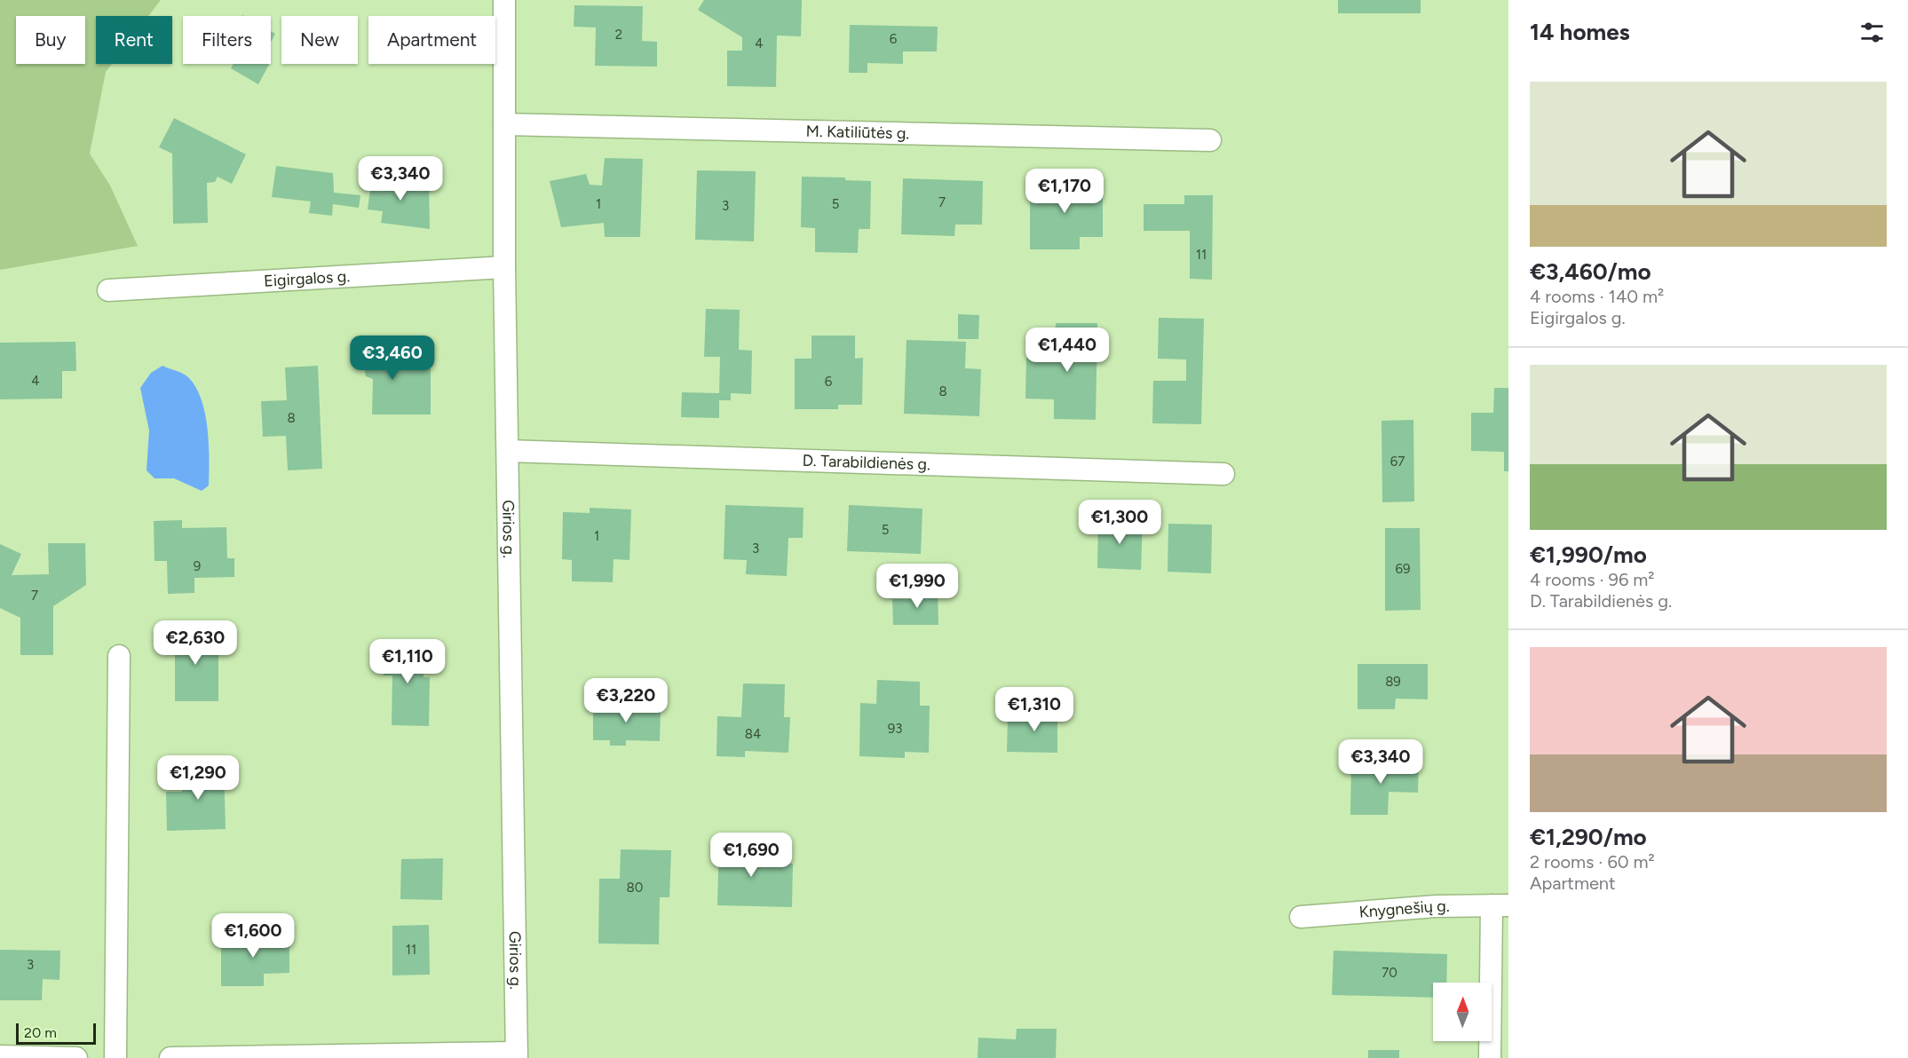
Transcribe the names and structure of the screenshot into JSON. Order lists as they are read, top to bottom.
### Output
{
  "streets": {
    "street": [
      "M. Katiliūtės g.",
      "Eigirgalos g.",
      "D. Tarabildienės g.",
      "Girios g.",
      "Knygnešių g."
    ]
  },
  "crossings": [
    ["M. Katiliūtės g.", "Girios g."],
    ["Eigirgalos g.", "Girios g."],
    ["D. Tarabildienės g.", "Girios g."]
  ],
  "house_numbers": [
    "2",
    "6",
    "4",
    "7",
    "1",
    "5",
    "3",
    "11",
    "4",
    "6",
    "8",
    "8",
    "67",
    "5",
    "1",
    "3",
    "9",
    "69",
    "7",
    "89",
    "93",
    "84",
    "80",
    "11",
    "3",
    "70"
  ],
  "scale_bar": "20 m",
  "north": "top",
  "page": {
    "heading": "14 homes",
    "chip": [
      "Buy",
      "Rent",
      "Filters",
      "New",
      "Apartment"
    ],
    "list": [
      {
        "name": "€3,460/mo",
        "note": "4 rooms · 140 m² · Eigirgalos g."
      },
      {
        "name": "€1,990/mo",
        "note": "4 rooms · 96 m² · D. Tarabildienės g."
      },
      {
        "name": "€1,290/mo",
        "note": "2 rooms · 60 m² · Apartment"
      }
    ],
    "price": [
      "€3,340",
      "€1,170",
      "€1,440",
      "€3,460",
      "€1,300",
      "€1,990",
      "€2,630",
      "€1,110",
      "€3,220",
      "€1,310",
      "€3,340",
      "€1,290",
      "€1,690",
      "€1,600"
    ],
    "scale": "20 m"
  }
}
